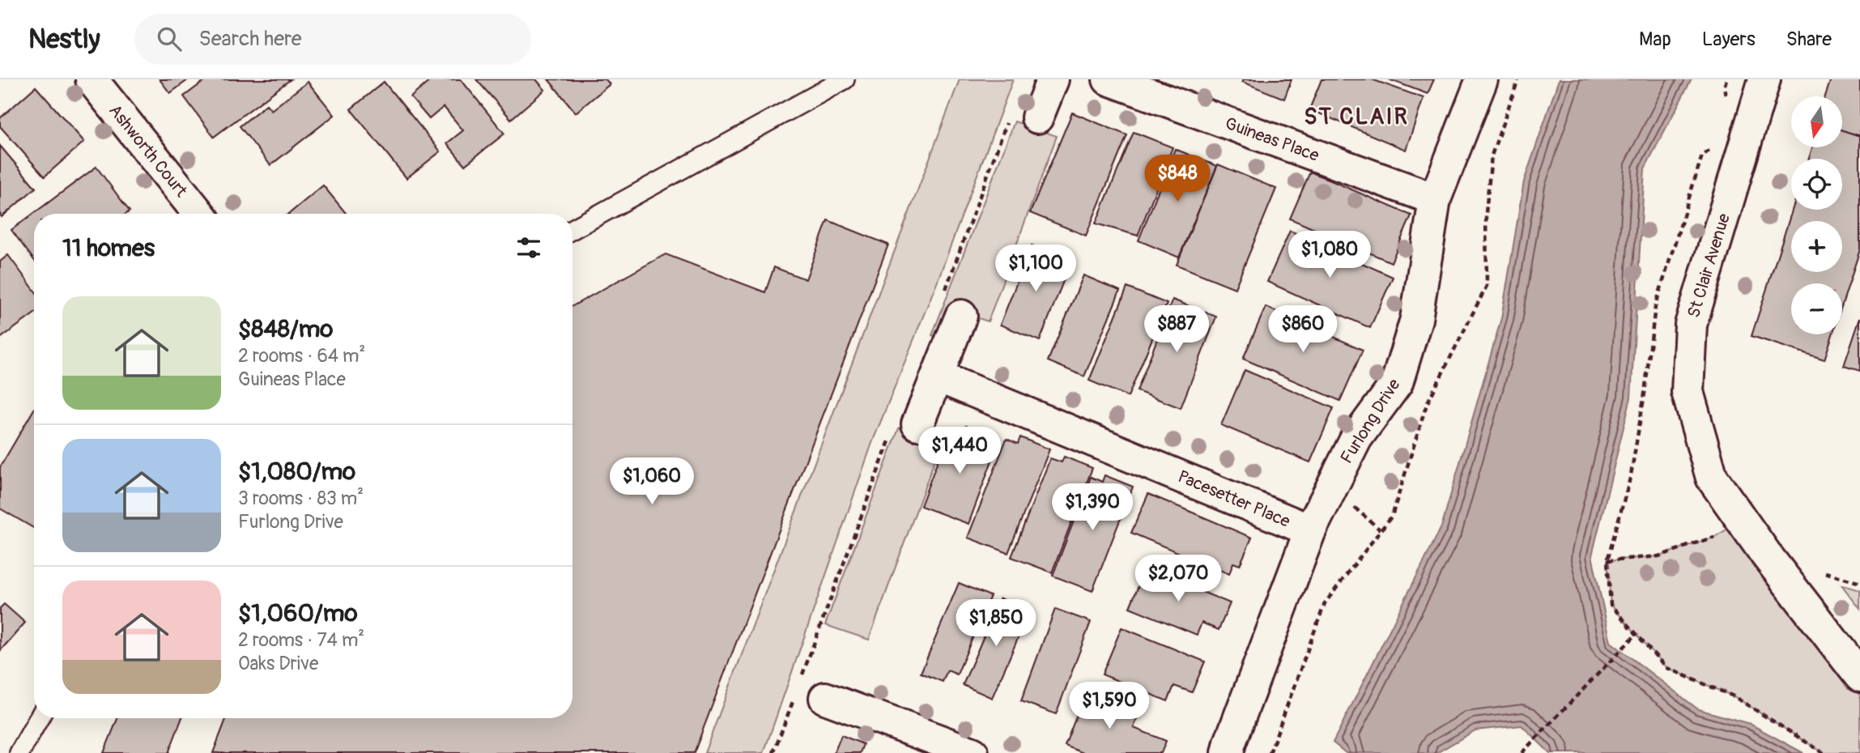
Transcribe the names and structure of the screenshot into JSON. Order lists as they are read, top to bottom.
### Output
{
  "streets": {
    "street": [
      "Guineas Place",
      "Ashworth Court",
      "St Clair Avenue",
      "Furlong Drive",
      "Pacesetter Place"
    ]
  },
  "crossings": [
    ["Guineas Place", "Furlong Drive"],
    ["Furlong Drive", "Pacesetter Place"]
  ],
  "districts": ["ST CLAIR"],
  "north": "bottom",
  "page": {
    "header": "Nestly",
    "search": "Search here",
    "nav": ["Map", "Layers", "Share"],
    "map_buttons": ["+", "−"],
    "price": [
      "$848",
      "$1,080",
      "$1,100",
      "$887",
      "$860",
      "$1,440",
      "$1,060",
      "$1,390",
      "$2,070",
      "$1,850",
      "$1,590"
    ],
    "heading": "11 homes",
    "list": [
      {
        "name": "$848/mo",
        "note": "2 rooms · 64 m² · Guineas Place"
      },
      {
        "name": "$1,080/mo",
        "note": "3 rooms · 83 m² · Furlong Drive"
      },
      {
        "name": "$1,060/mo",
        "note": "2 rooms · 74 m² · Oaks Drive"
      }
    ]
  }
}
